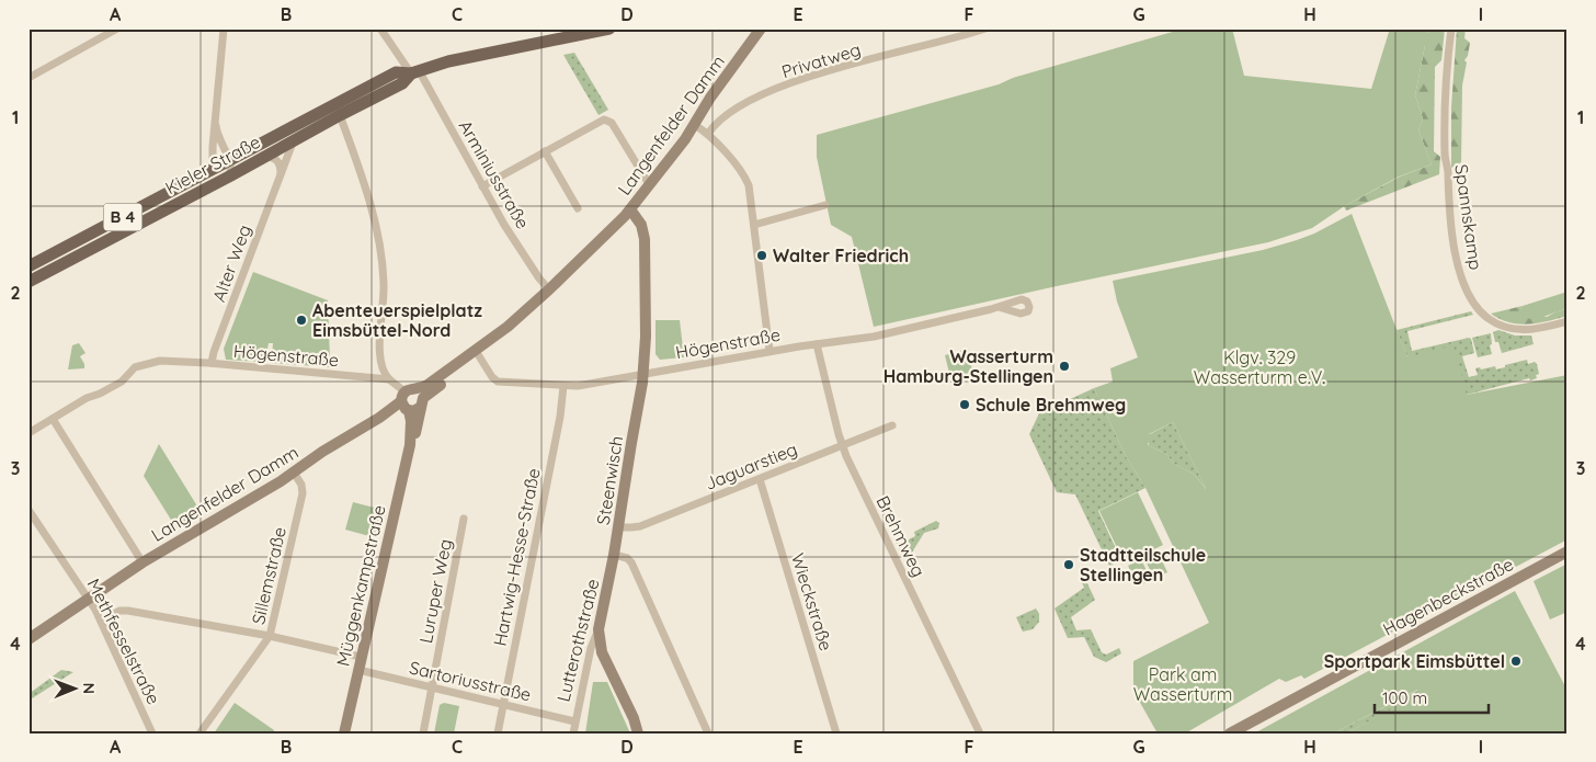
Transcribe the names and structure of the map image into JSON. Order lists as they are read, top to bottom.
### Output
{
  "streets": {
    "main road": ["Kieler Straße", "B 4"],
    "street": [
      "Privatweg",
      "Langenfelder Damm",
      "Arminiusstraße",
      "Spannskamp",
      "Alter Weg",
      "Högenstraße",
      "Jaguarstieg",
      "Steenwisch",
      "Brehmweg",
      "Hartwig-Hesse-Straße",
      "Sillemstraße",
      "Müggenkampstraße",
      "Luruper Weg",
      "Hagenbeckstraße",
      "Wieckstraße",
      "Lutterothstraße",
      "Methfesselstraße",
      "Sartoriusstraße"
    ]
  },
  "crossings": [
    ["Langenfelder Damm", "Arminiusstraße"],
    ["Langenfelder Damm", "Högenstraße"],
    ["Langenfelder Damm", "Steenwisch"],
    ["Langenfelder Damm", "Sillemstraße"],
    ["Langenfelder Damm", "Müggenkampstraße"],
    ["Langenfelder Damm", "Methfesselstraße"],
    ["Kieler Straße", "Arminiusstraße"],
    ["Kieler Straße", "Alter Weg"],
    ["Alter Weg", "Högenstraße"],
    ["Högenstraße", "Steenwisch"],
    ["Högenstraße", "Brehmweg"],
    ["Högenstraße", "Hartwig-Hesse-Straße"],
    ["Jaguarstieg", "Steenwisch"],
    ["Jaguarstieg", "Brehmweg"],
    ["Jaguarstieg", "Wieckstraße"],
    ["Steenwisch", "Lutterothstraße"],
    ["Hartwig-Hesse-Straße", "Sartoriusstraße"],
    ["Müggenkampstraße", "Sartoriusstraße"],
    ["Luruper Weg", "Sartoriusstraße"],
    ["Lutterothstraße", "Sartoriusstraße"]
  ],
  "parks": ["Klgv. 329 Wasserturm e.V.", "Park am Wasserturm"],
  "places": [
    "Walter Friedrich",
    "Abenteuerspielplatz Eimsbüttel-Nord",
    "Wasserturm Hamburg-Stellingen",
    "Schule Brehmweg",
    "Stadtteilschule Stellingen",
    "Sportpark Eimsbüttel"
  ],
  "scale_bar": "100 m",
  "north": "right",
  "grid": {
    "columns": [
      "A",
      "B",
      "C",
      "D",
      "E",
      "F",
      "G",
      "H",
      "I"
    ],
    "rows": [
      "1",
      "2",
      "3",
      "4"
    ]
  }
}
